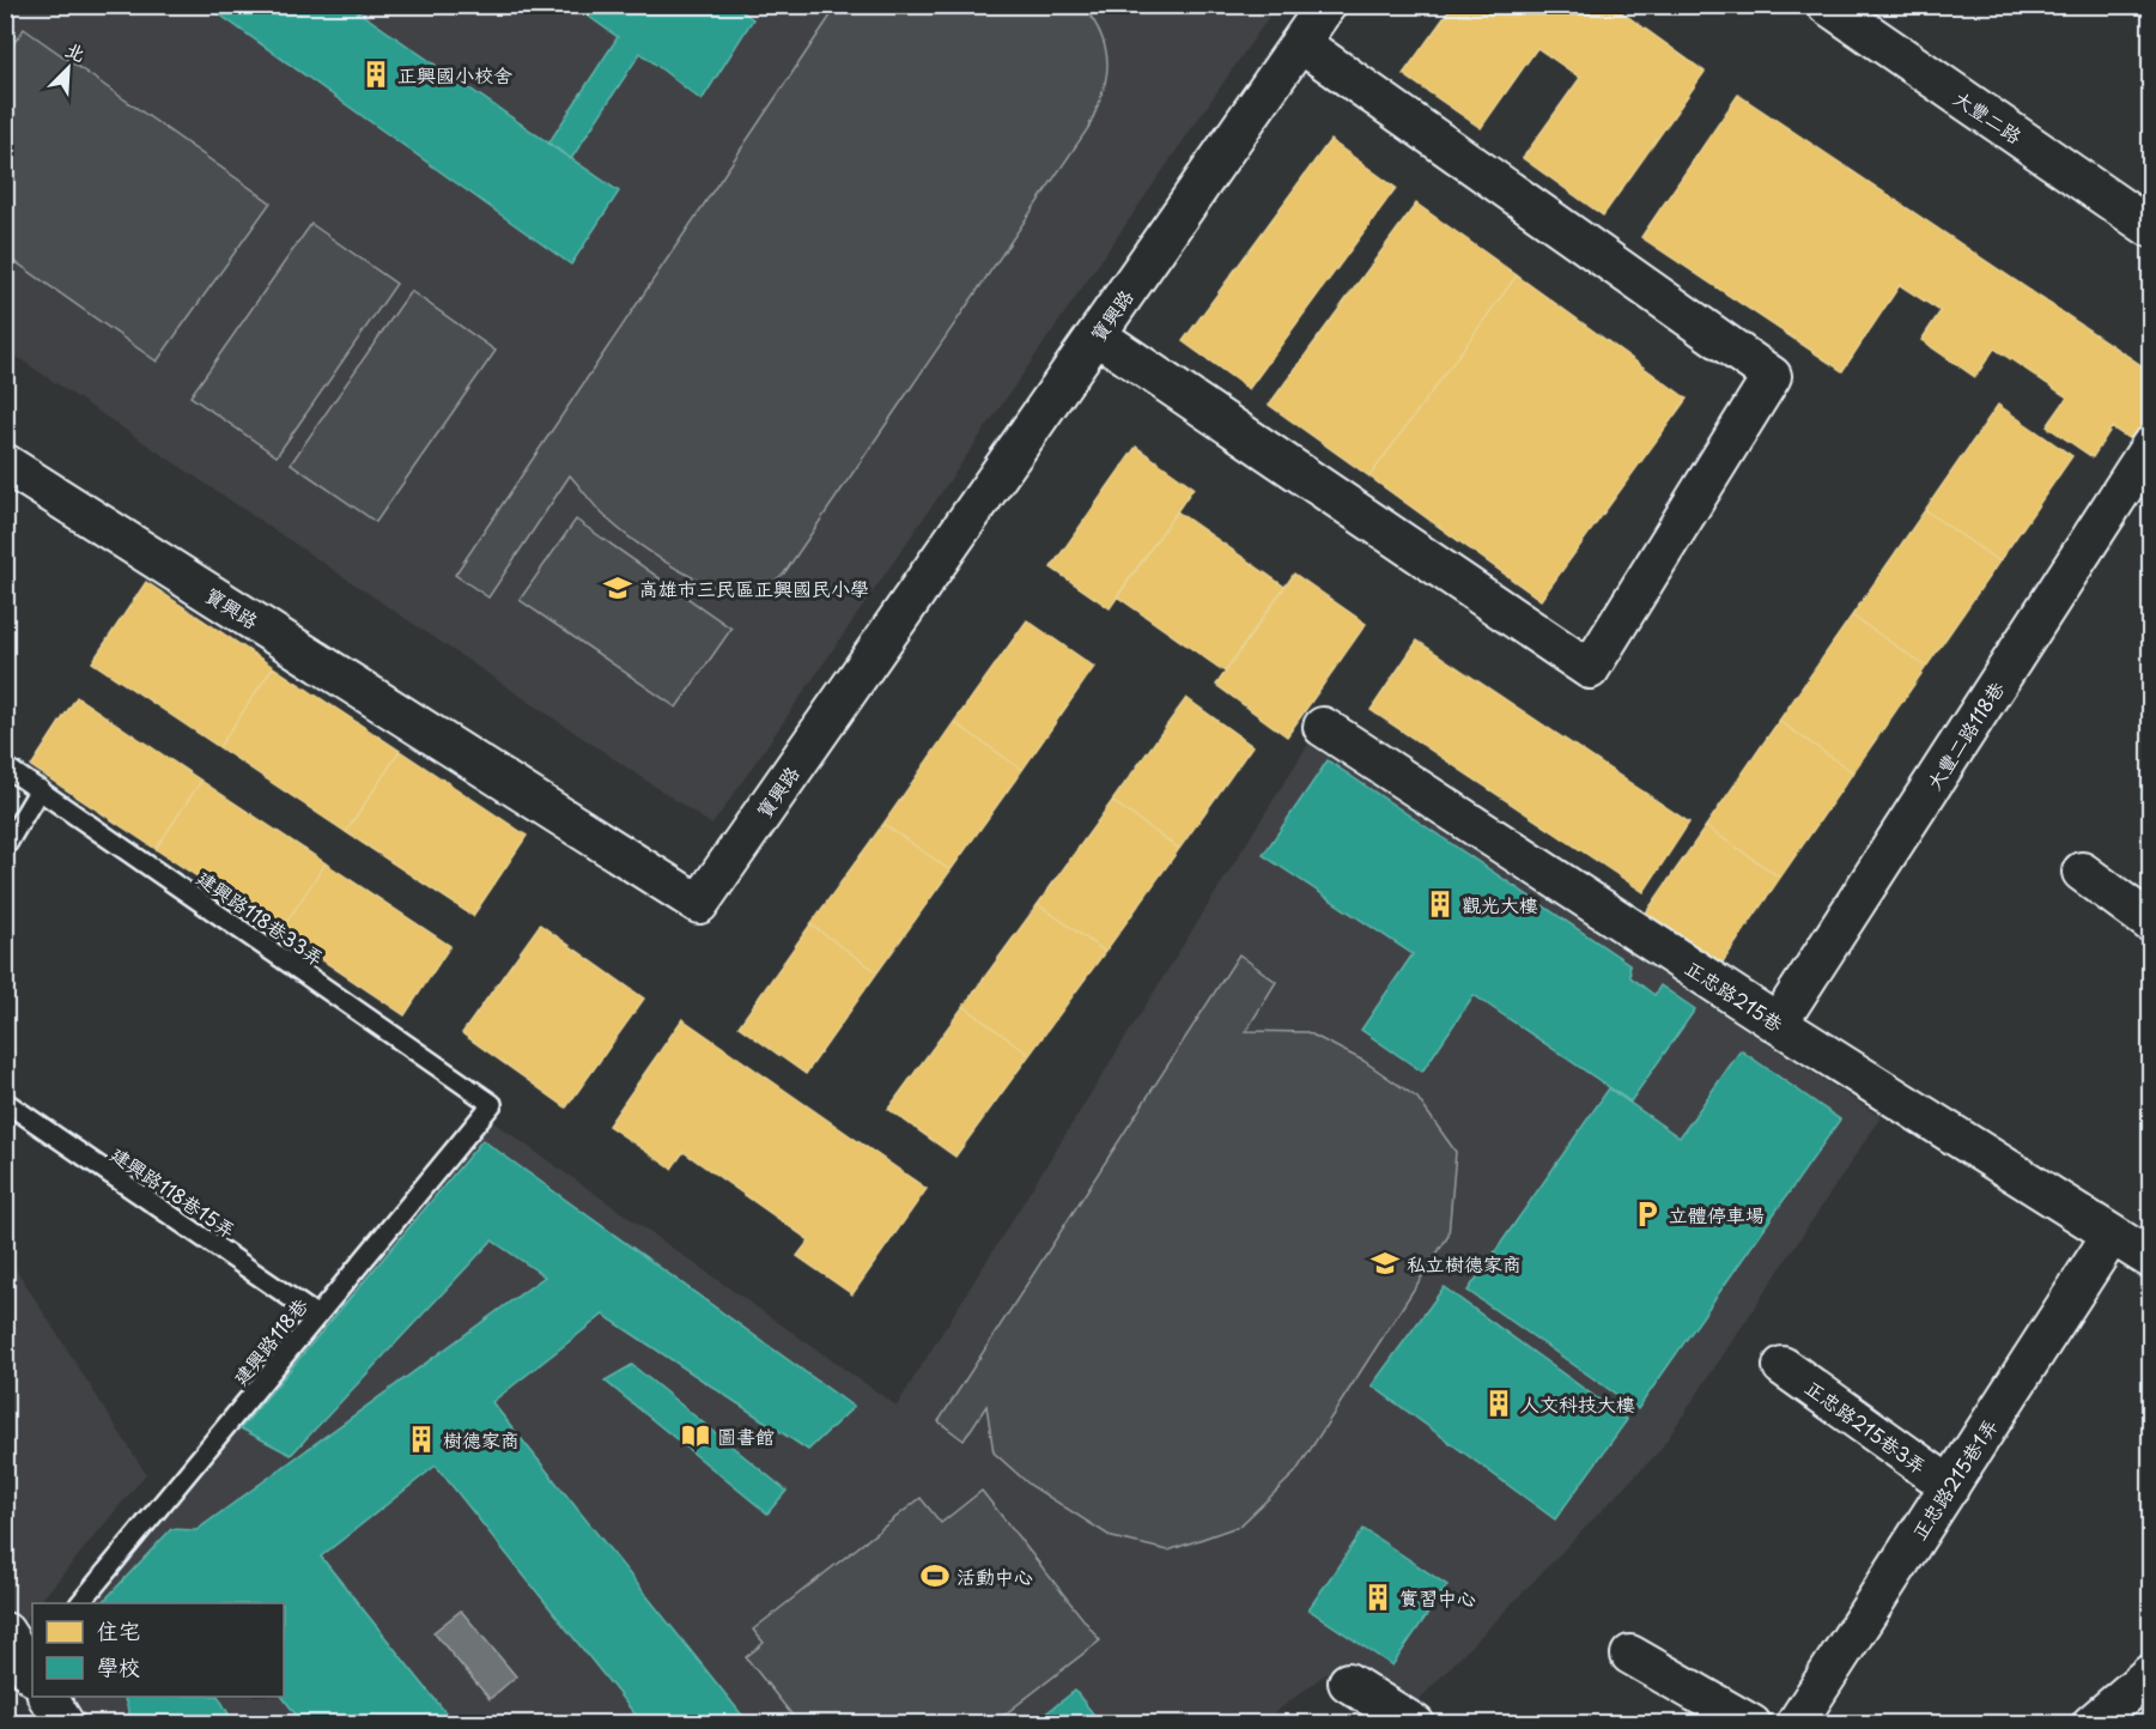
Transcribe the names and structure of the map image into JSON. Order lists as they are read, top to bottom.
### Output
{
  "streets": {
    "street": [
      "大豐二路",
      "寶興路",
      "大豐二路118巷",
      "正忠路215巷",
      "正忠路215巷3弄",
      "正忠路215巷1弄"
    ],
    "lane": ["建興路118巷33弄", "建興路118巷15弄", "建興路118巷"]
  },
  "crossings": [
    ["大豐二路118巷", "正忠路215巷"],
    ["建興路118巷33弄", "建興路118巷"],
    ["正忠路215巷", "正忠路215巷1弄"],
    ["建興路118巷15弄", "建興路118巷"],
    ["正忠路215巷3弄", "正忠路215巷1弄"]
  ],
  "places": {
    "building": [
      "正興國小校舍",
      "觀光大樓",
      "人文科技大樓",
      "樹德家商",
      "實習中心"
    ],
    "school or university": ["高雄市三民區正興國民小學", "私立樹德家商"],
    "parking": ["立體停車場"],
    "library": ["圖書館"],
    "sports": ["活動中心"]
  },
  "legend": ["住宅", "學校"],
  "north": "top right"
}
